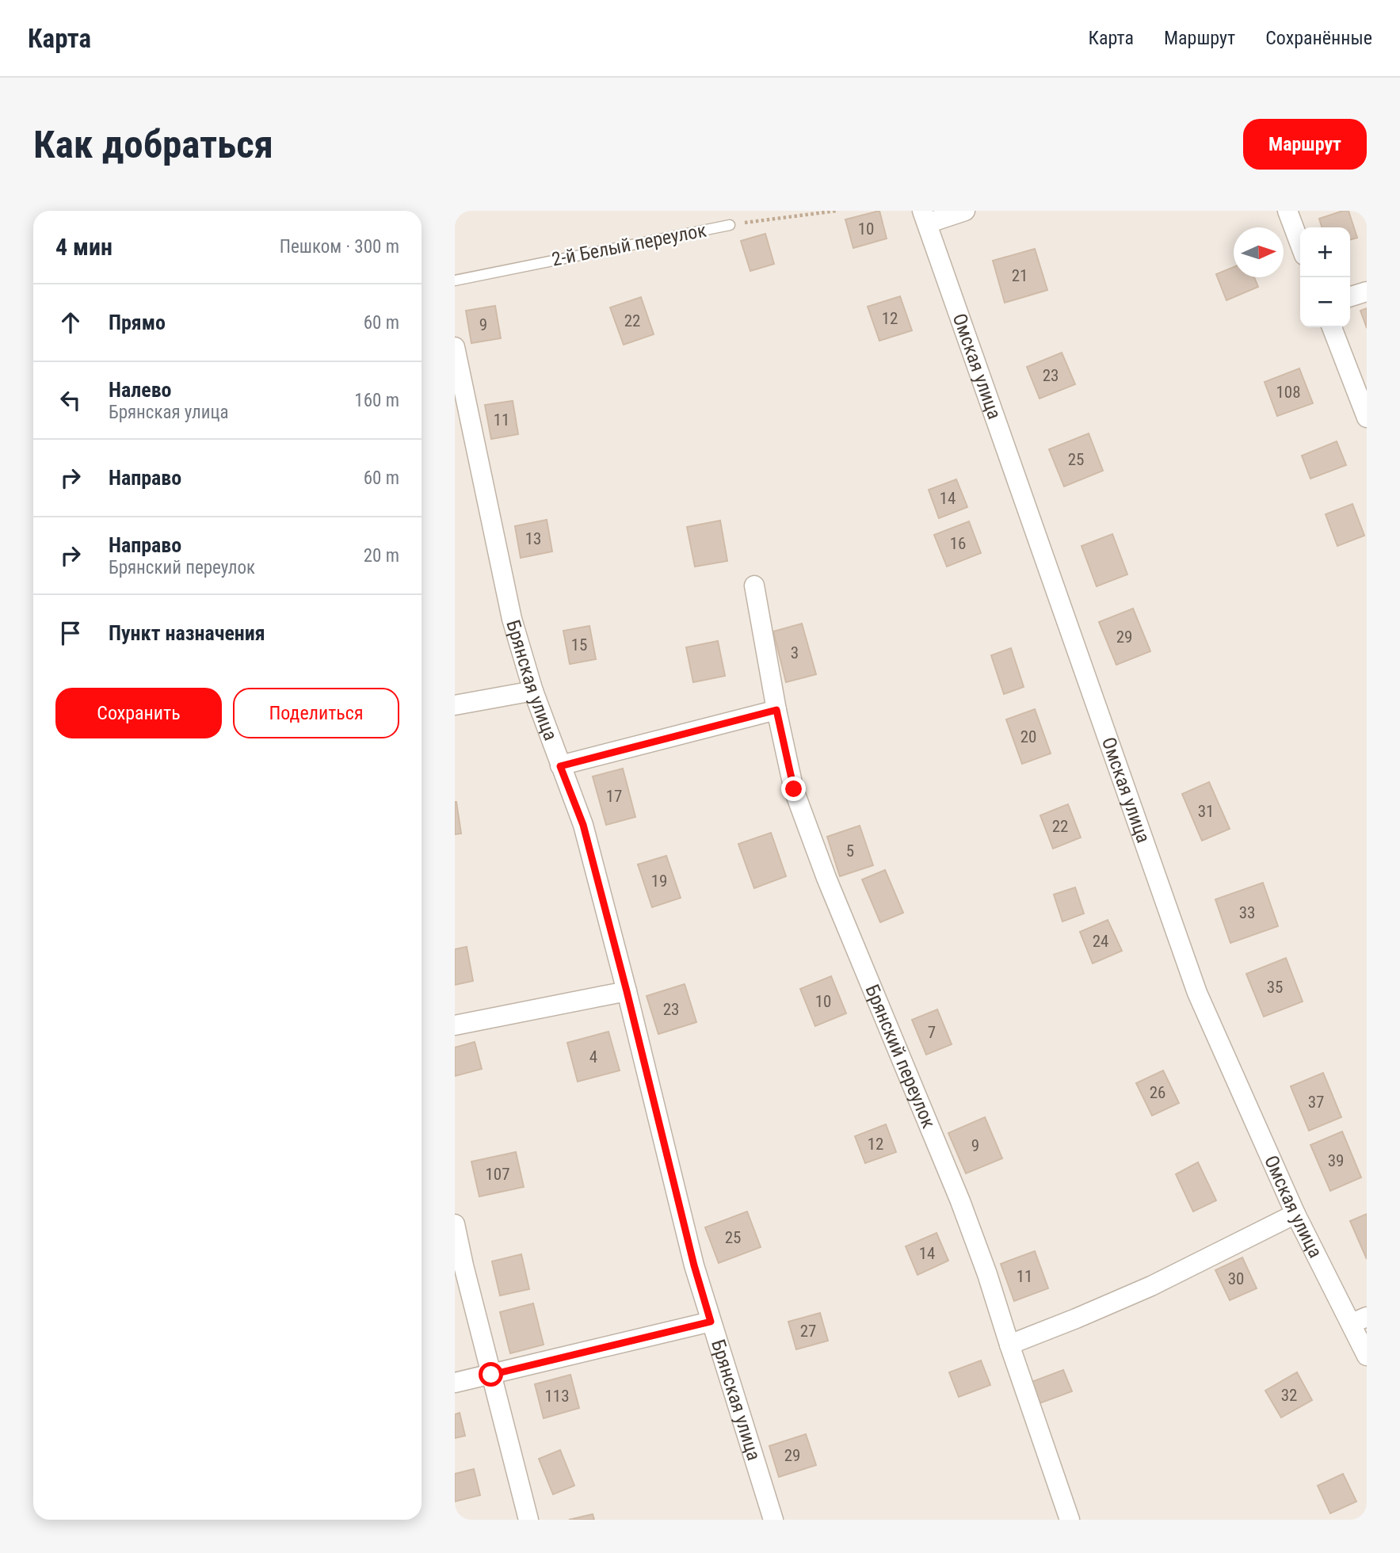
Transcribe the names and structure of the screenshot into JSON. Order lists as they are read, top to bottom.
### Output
{
  "streets": {
    "street": ["Омская улица", "Брянская улица", "Брянский переулок"],
    "lane": ["2-й Белый переулок"]
  },
  "house_numbers": [
    "10",
    "21",
    "12",
    "22",
    "9",
    "23",
    "108",
    "11",
    "25",
    "14",
    "13",
    "16",
    "29",
    "15",
    "3",
    "20",
    "17",
    "31",
    "22",
    "5",
    "19",
    "33",
    "24",
    "35",
    "10",
    "23",
    "7",
    "4",
    "26",
    "37",
    "12",
    "9",
    "39",
    "107",
    "25",
    "14",
    "11",
    "30",
    "27",
    "32",
    "113",
    "29"
  ],
  "north": "right",
  "page": {
    "header": "Карта",
    "nav": ["Карта", "Маршрут", "Сохранённые"],
    "buttons": [
      "Маршрут",
      ["Сохранить", "Поделиться"]
    ],
    "title": "Как добраться",
    "heading": ["4 мин", "Пешком · 300 m"],
    "map_buttons": ["+", "−"],
    "list": [
      ["Прямо", "60 m"],
      ["Налево", "Брянская улица", "160 m"],
      ["Направо", "60 m"],
      ["Направо", "Брянский переулок", "20 m"],
      "Пункт назначения"
    ]
  }
}
